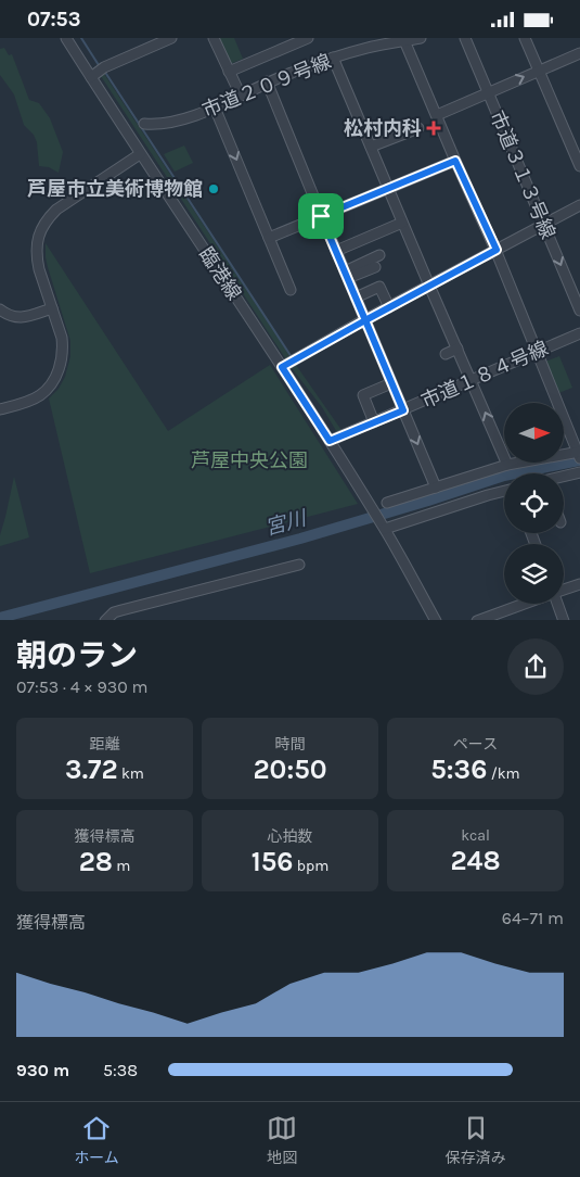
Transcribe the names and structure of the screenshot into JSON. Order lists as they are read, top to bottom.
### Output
{
  "streets": {
    "street": [
      "市道２０９号線",
      "市道３１３号線",
      "臨港線",
      "市道１８４号線"
    ]
  },
  "crossings": [
    ["臨港線", "市道１８４号線"]
  ],
  "water": ["宮川"],
  "parks": ["芦屋中央公園"],
  "places": {
    "health": ["松村内科"],
    "other": ["芦屋市立美術博物館"]
  },
  "north": "right",
  "page": {
    "status": "07:53",
    "heading": ["朝のラン", "07:53 · 4 × 930 m"],
    "stats": [
      ["距離", "3.72 km"],
      ["時間", "20:50"],
      ["ペース", "5:36 /km"],
      ["獲得標高", "28 m"],
      ["心拍数", "156 bpm"],
      ["kcal", "248"]
    ],
    "chart": ["獲得標高", "64–71 m"],
    "list": [
      {
        "name": "930 m",
        "note": "5:38"
      }
    ],
    "tabs": ["ホーム", "地図", "保存済み"]
  }
}
